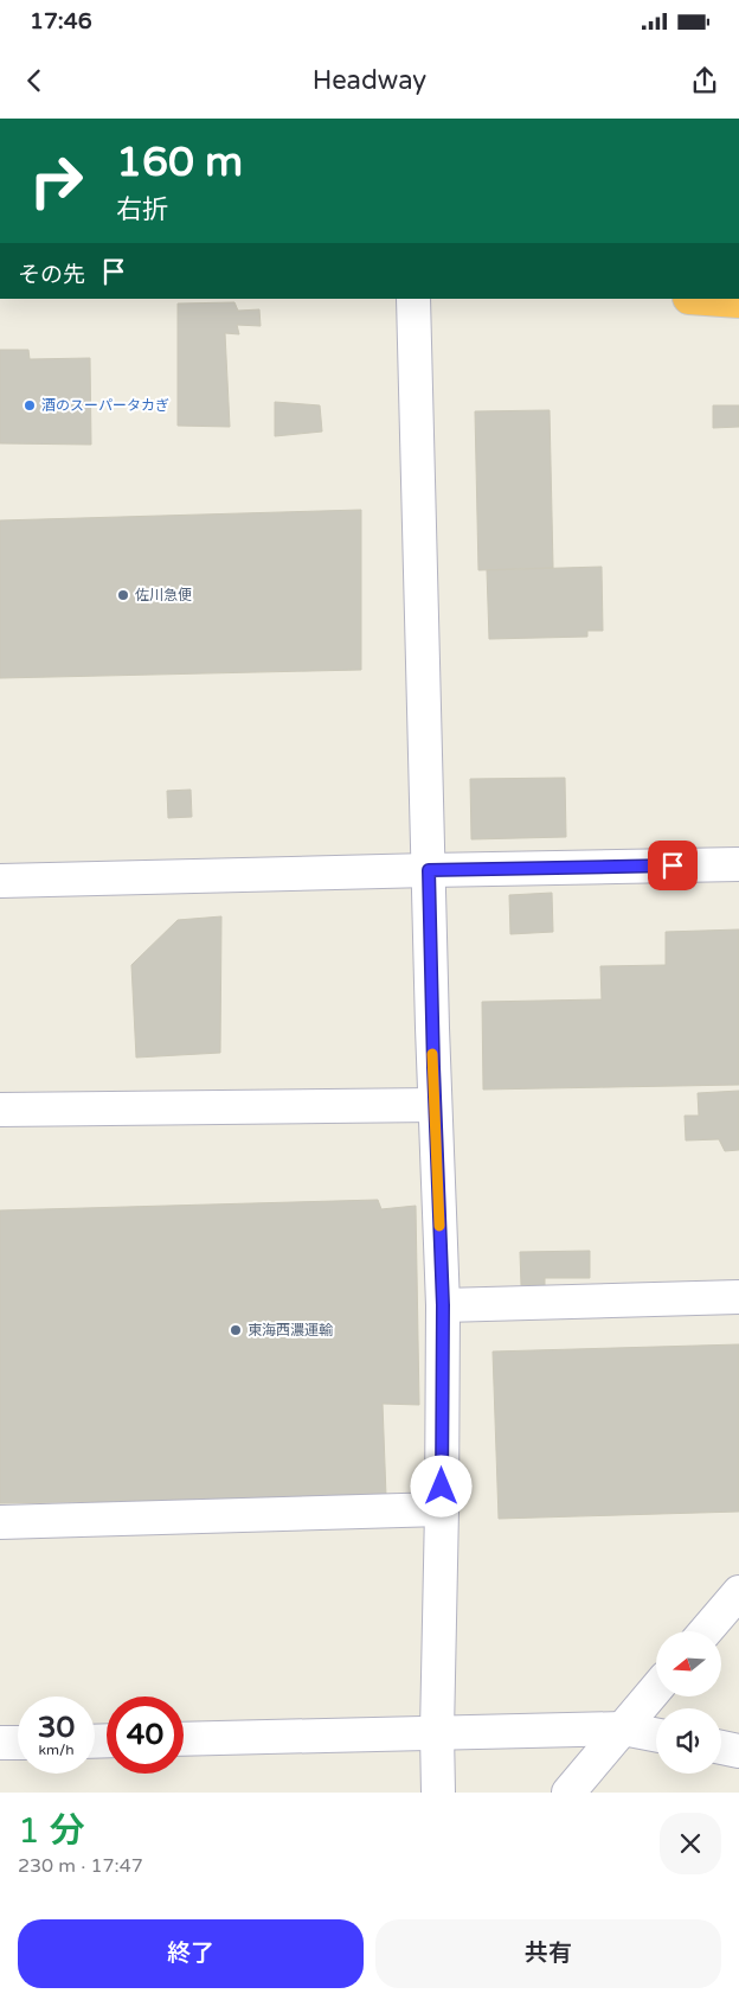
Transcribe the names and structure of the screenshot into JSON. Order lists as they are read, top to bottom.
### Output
{
  "places": ["酒のスーパータカぎ", "佐川急便", "東海西濃運輸"],
  "north": "left",
  "page": {
    "status": "17:46",
    "header": "Headway",
    "turn": ["160 m", "右折"],
    "then": "その先",
    "speed": "30 km/h",
    "limit": "40",
    "heading": ["1 分", "230 m · 17:47"],
    "buttons": ["終了", "共有"]
  }
}
